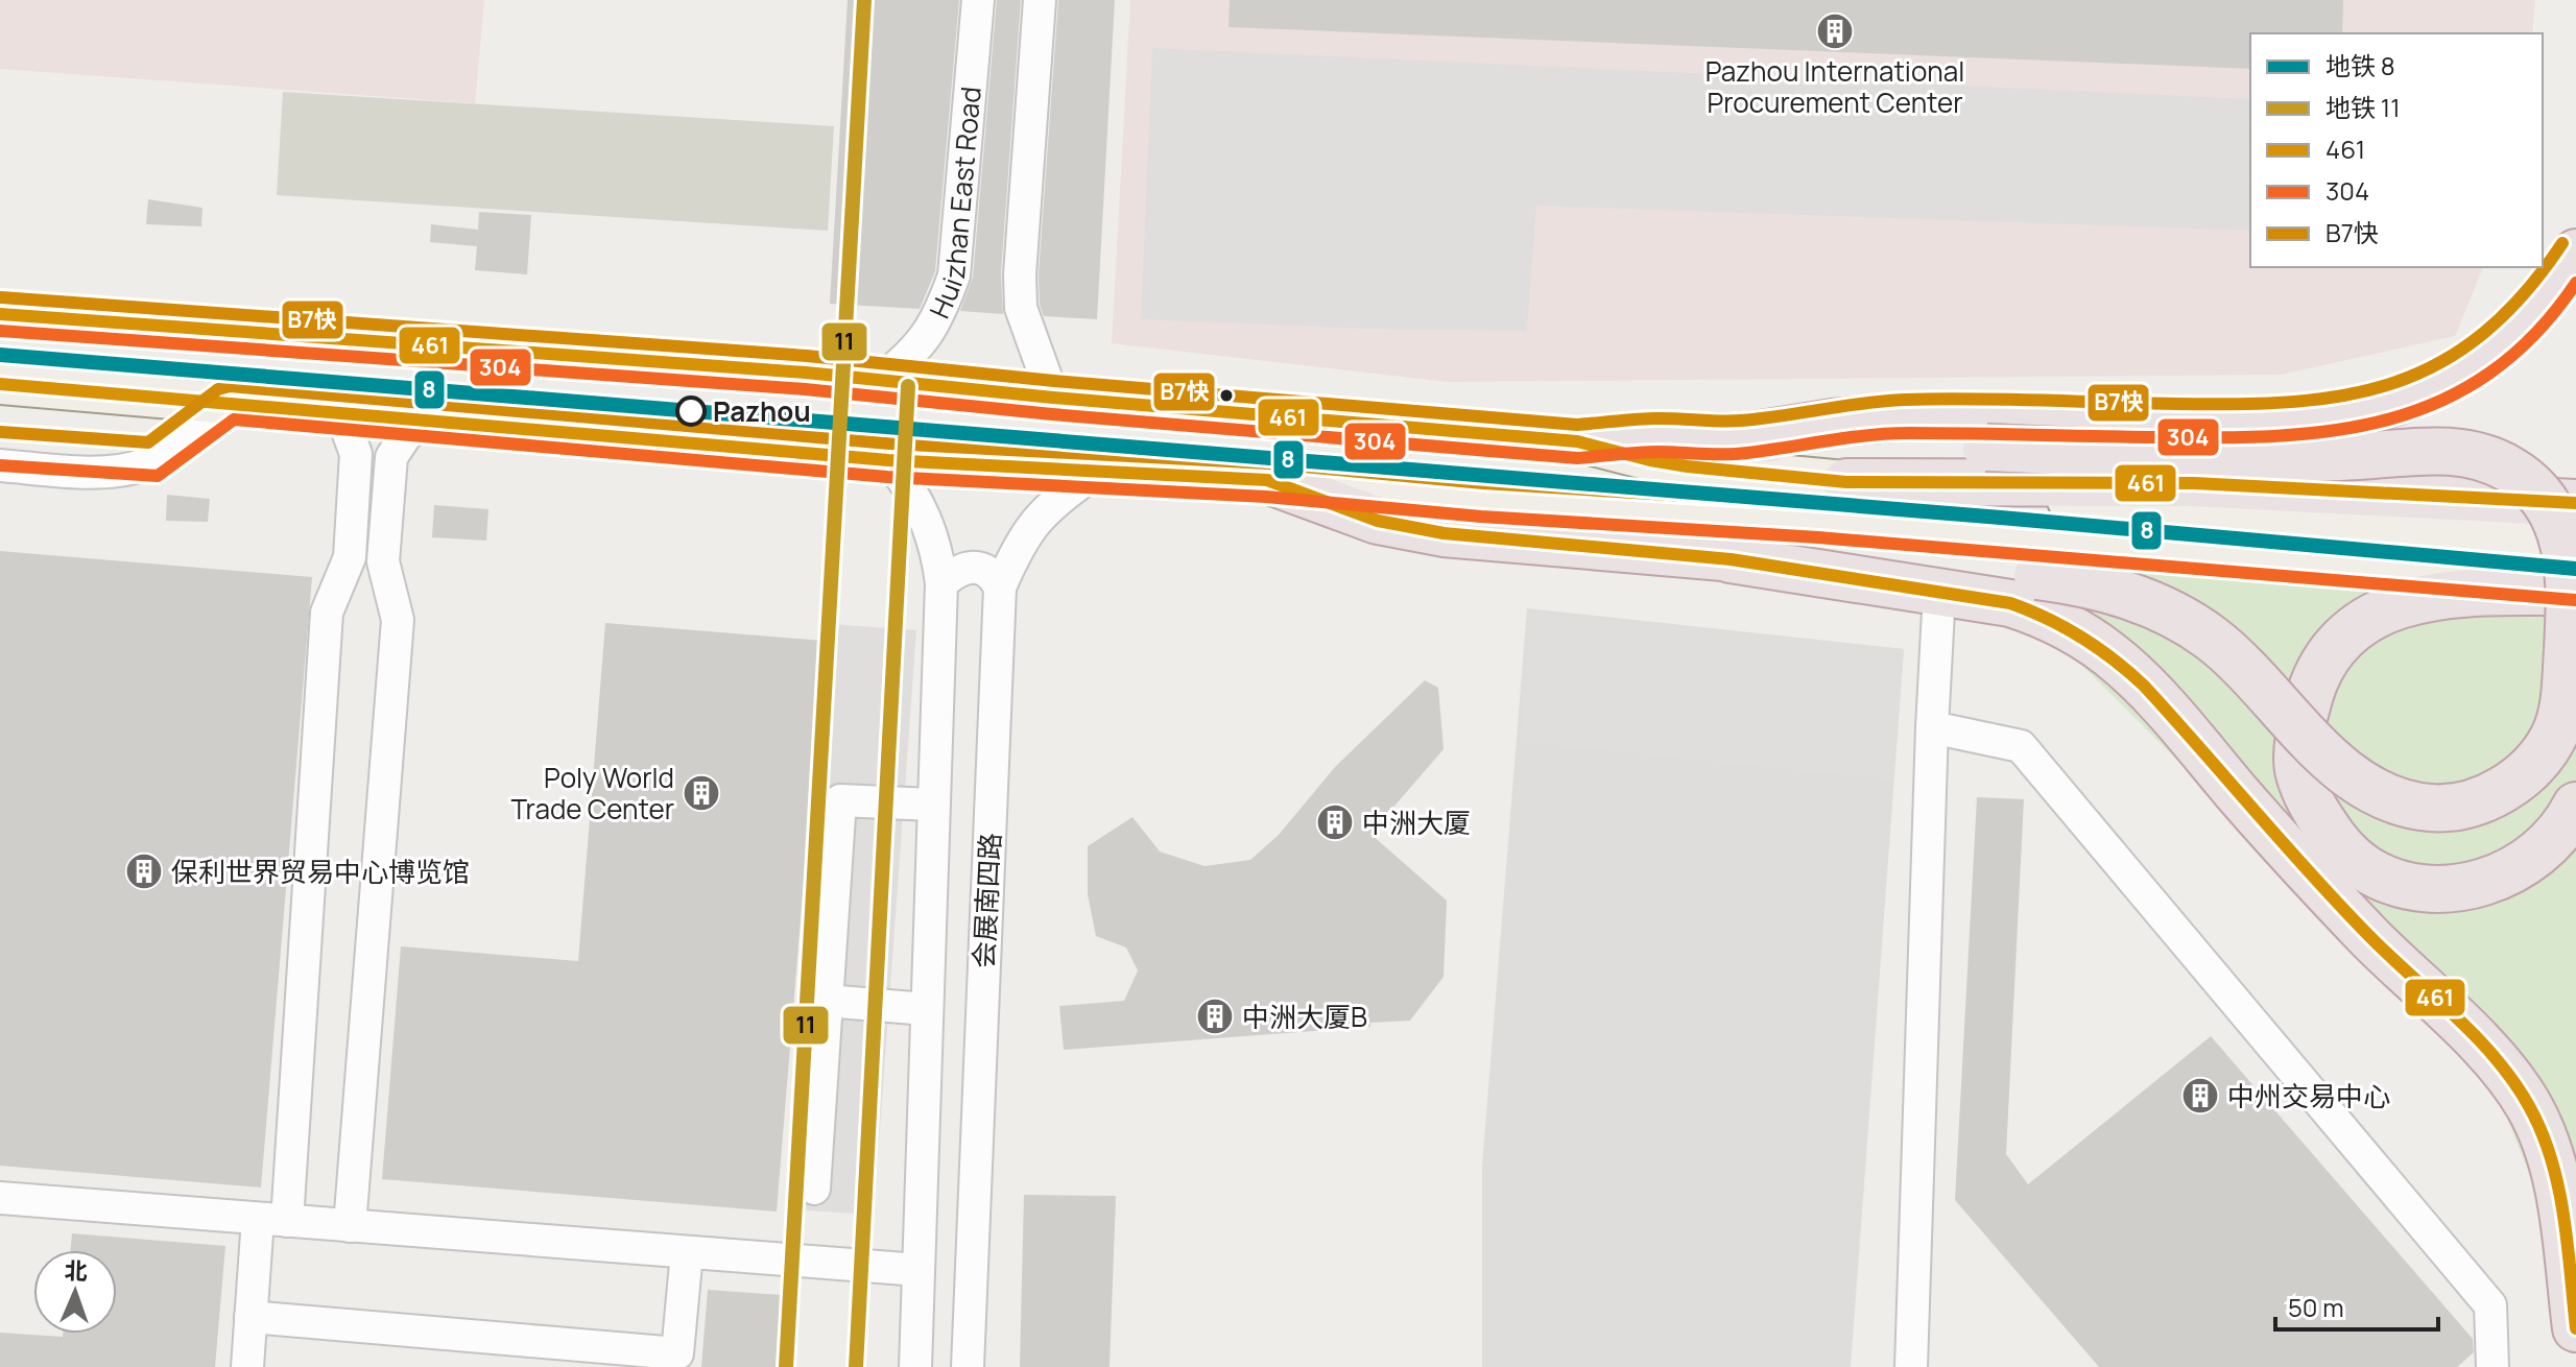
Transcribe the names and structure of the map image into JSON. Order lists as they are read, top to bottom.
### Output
{
  "streets": {
    "street": ["Huizhan East Road", "会展南四路"]
  },
  "places": {
    "building": [
      "Pazhou International Procurement Center",
      "Poly World Trade Center",
      "中洲大厦",
      "保利世界贸易中心博览馆",
      "中洲大厦B",
      "中州交易中心"
    ],
    "other": ["Pazhou"]
  },
  "lines": [
    "metro line 11",
    "transit line B7快",
    "transit line 304",
    "transit line 461",
    "metro line 8"
  ],
  "legend": [
    "地铁 8",
    "地铁 11",
    "461",
    "304",
    "B7快"
  ],
  "scale_bar": "50 m",
  "north": "top"
}
